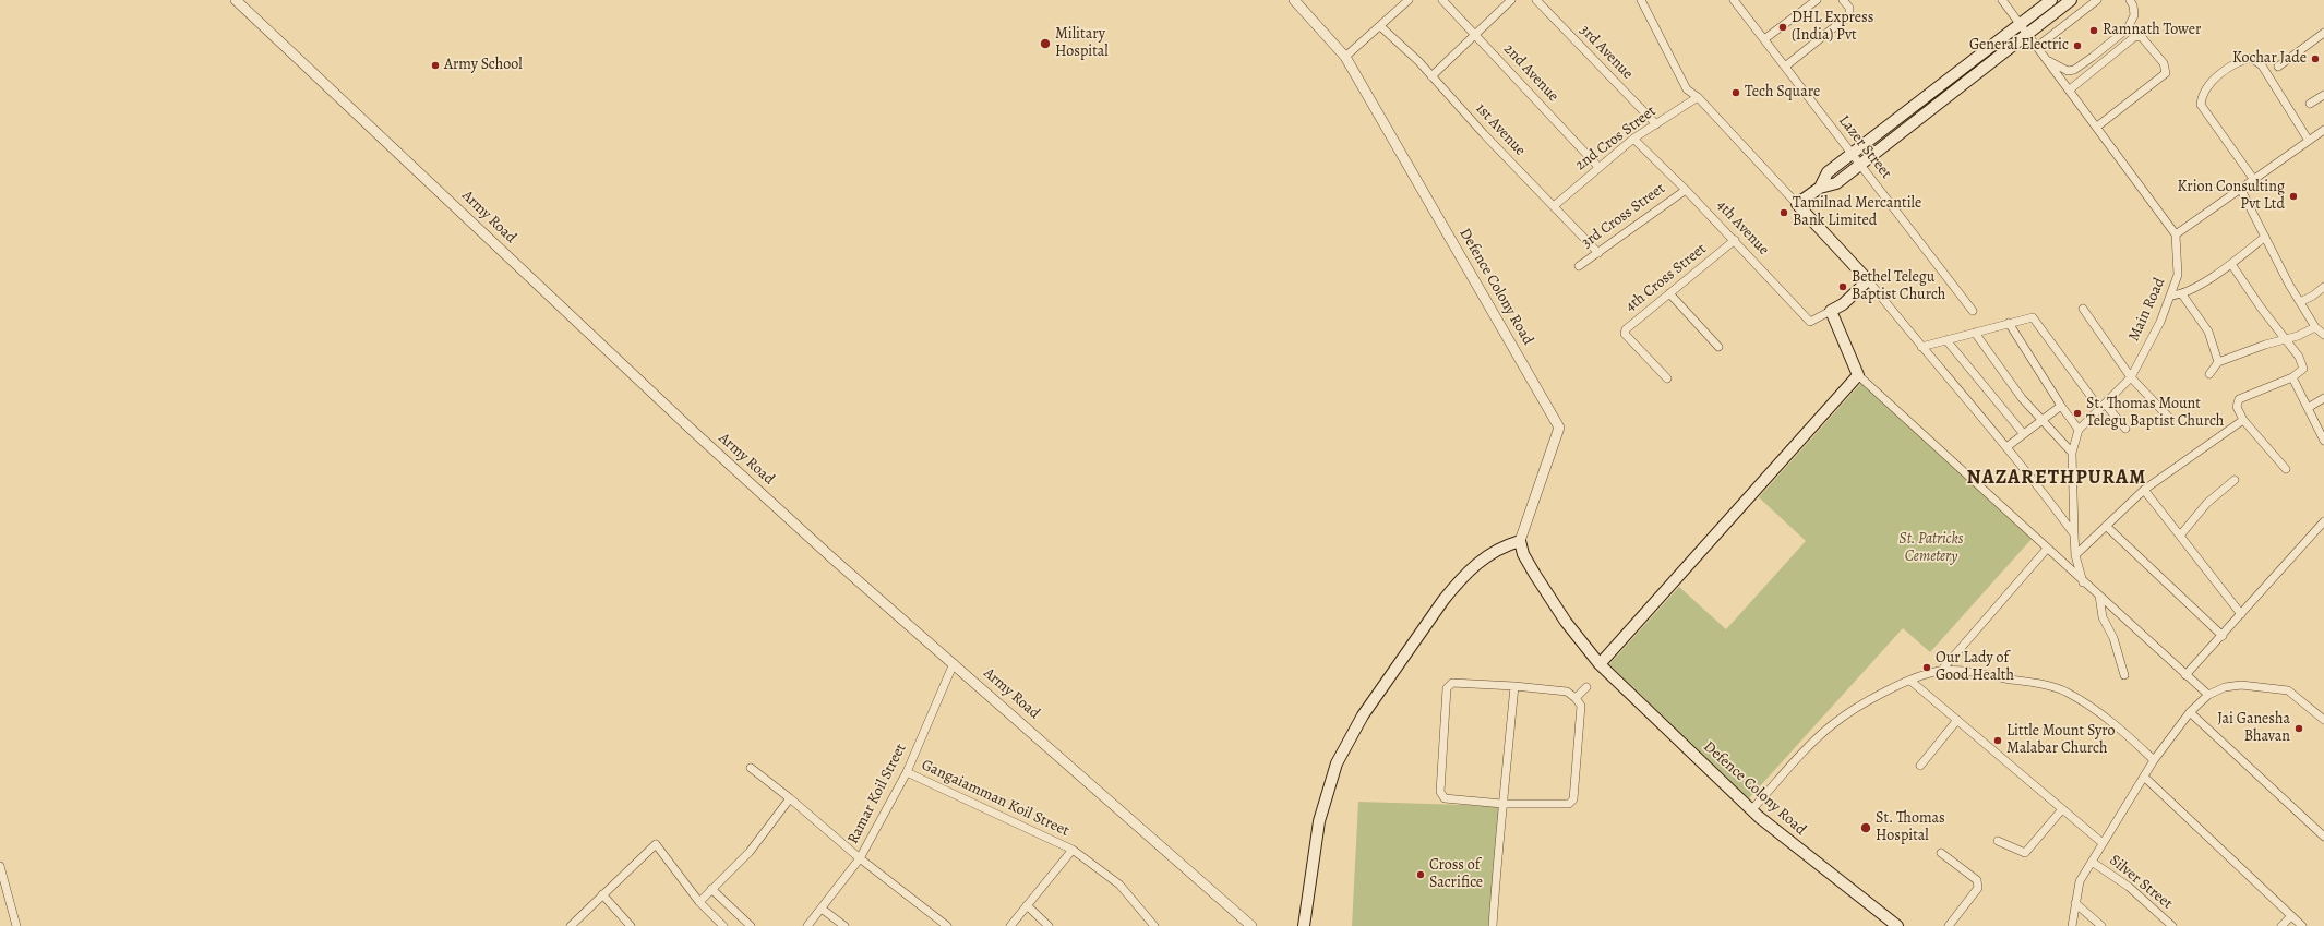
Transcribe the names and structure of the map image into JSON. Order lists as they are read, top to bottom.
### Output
{
  "streets": {
    "main road": ["Defence Colony Road"],
    "street": [
      "3rd Avenue",
      "2nd Avenue",
      "1st Avenue",
      "2nd Cros Street",
      "Lazer Street",
      "3rd Cross Street",
      "Army Road",
      "4th Avenue",
      "4th Cross Street",
      "Main Road",
      "Ramar Koil Street",
      "Gangaiamman Koil Street",
      "Silver Street"
    ]
  },
  "crossings": [
    ["3rd Avenue", "2nd Cros Street"],
    ["2nd Avenue", "2nd Cros Street"],
    ["1st Avenue", "2nd Cros Street"],
    ["1st Avenue", "3rd Cross Street"],
    ["2nd Cros Street", "4th Avenue"],
    ["3rd Cross Street", "4th Avenue"],
    ["Army Road", "Ramar Koil Street"],
    ["4th Avenue", "4th Cross Street"],
    ["Ramar Koil Street", "Gangaiamman Koil Street"]
  ],
  "districts": ["NAZARETHPURAM"],
  "parks": ["St. Patricks Cemetery"],
  "places": [
    "DHL Express (India) Pvt",
    "Ramnath Tower",
    "Military Hospital",
    "General Electric",
    "Kochar Jade",
    "Army School",
    "Tech Square",
    "Krion Consulting Pvt Ltd",
    "Tamilnad Mercantile Bank Limited",
    "Bethel Telegu Baptist Church",
    "St. Thomas Mount Telegu Baptist Church",
    "Our Lady of Good Health",
    "Jai Ganesha Bhavan",
    "Little Mount Syro Malabar Church",
    "St. Thomas Hospital",
    "Cross of Sacrifice"
  ]
}
